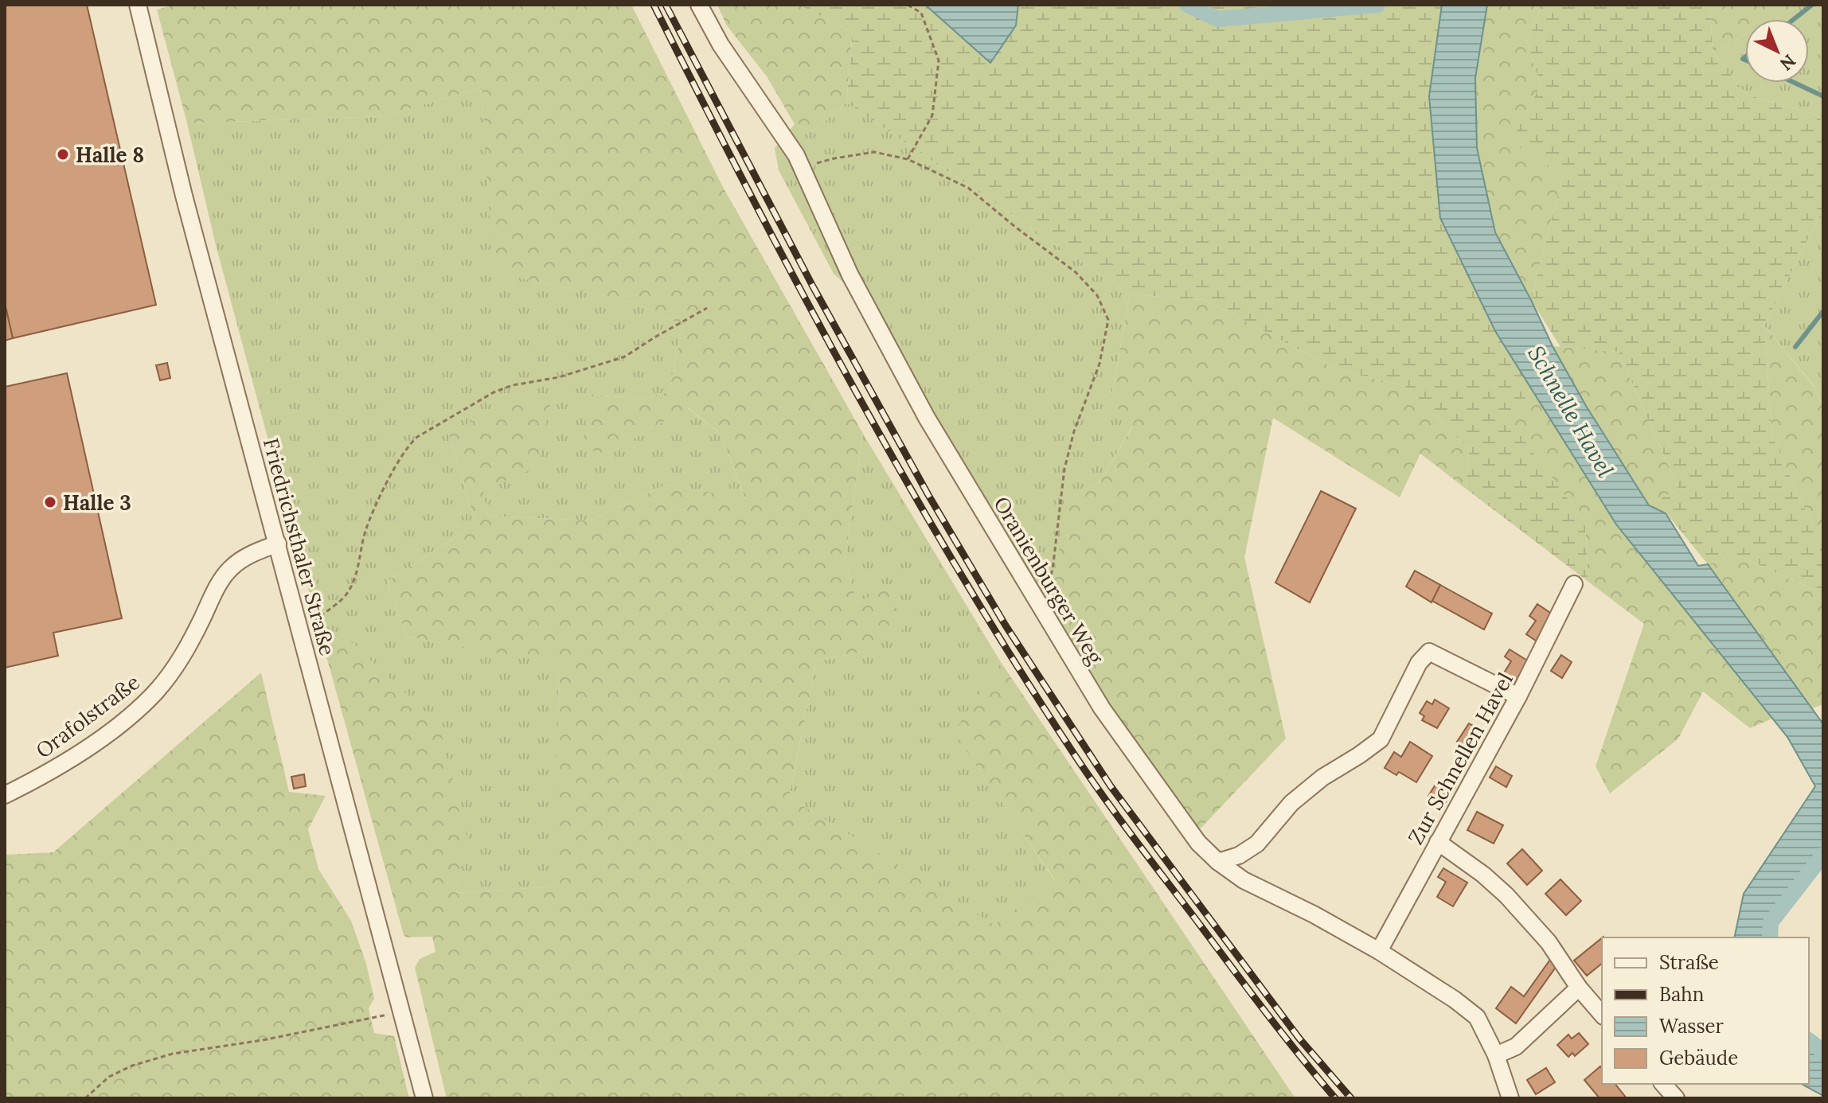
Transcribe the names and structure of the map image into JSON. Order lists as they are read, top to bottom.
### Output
{
  "streets": {
    "street": [
      "Friedrichsthaler Straße",
      "Oranienburger Weg",
      "Orafolstraße",
      "Zur Schnellen Havel"
    ]
  },
  "crossings": [
    ["Friedrichsthaler Straße", "Orafolstraße"],
    ["Oranienburger Weg", "Zur Schnellen Havel"]
  ],
  "water": ["Schnelle Havel"],
  "places": ["Halle 8", "Halle 3"],
  "legend": [
    "Straße",
    "Bahn",
    "Wasser",
    "Gebäude"
  ],
  "north": "bottom right"
}
